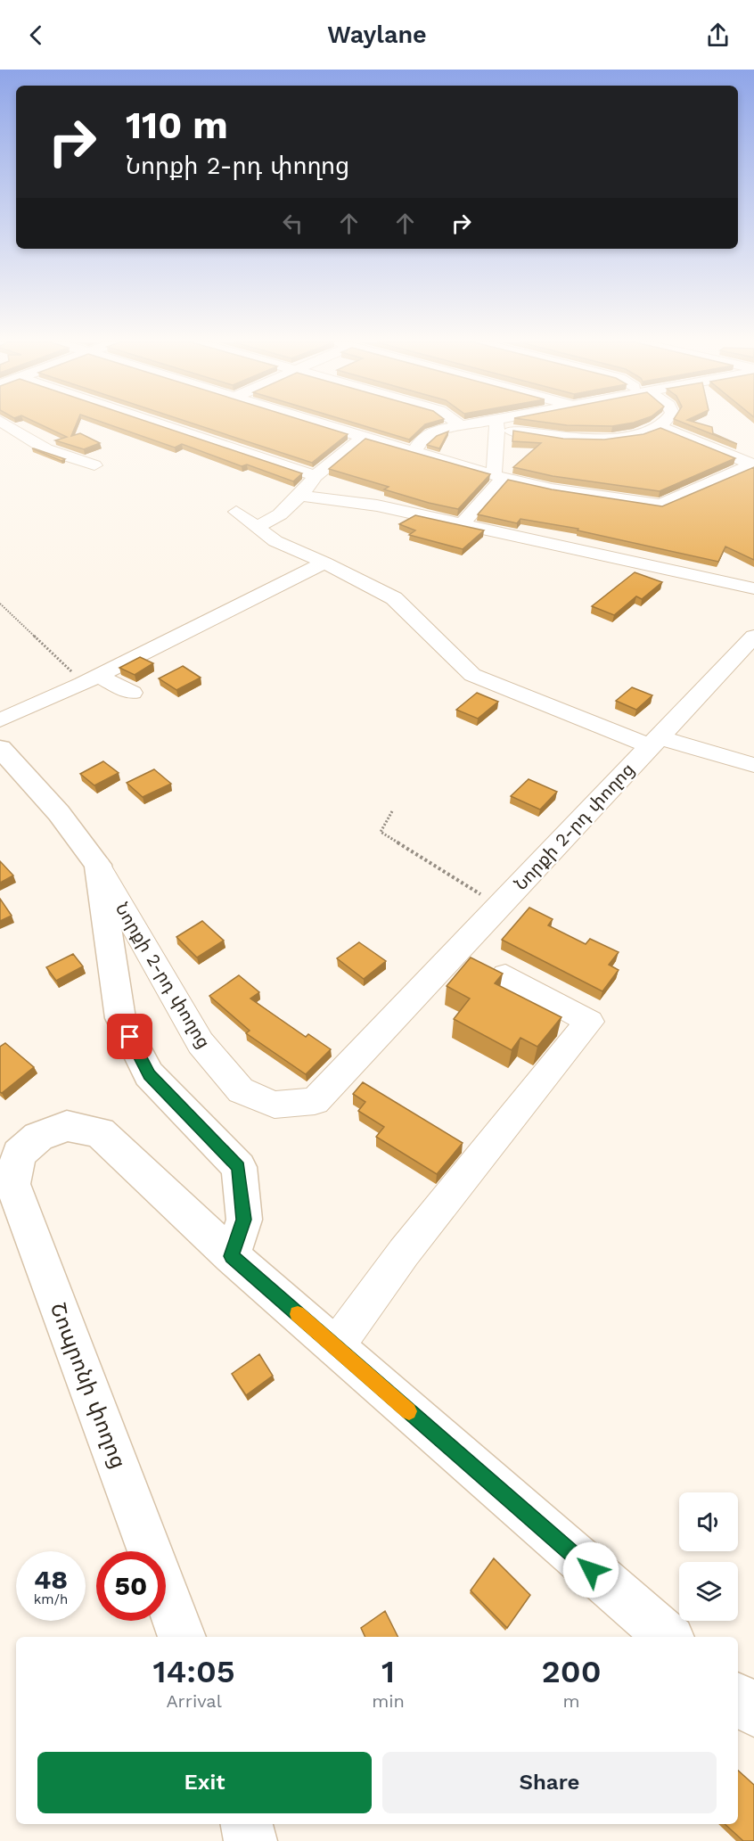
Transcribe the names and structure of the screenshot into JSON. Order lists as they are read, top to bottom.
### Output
{
  "streets": {
    "main road": ["Նորքի 2-րդ փողոց", "Շոպրոնի փողոց"]
  },
  "crossings": [
    ["Նորքի 2-րդ փողոց", "Շոպրոնի փողոց"]
  ],
  "page": {
    "header": "Waylane",
    "turn": ["110 m", "Նորքի 2-րդ փողոց"],
    "speed": "48 km/h",
    "limit": "50",
    "eta": [
      "14:05",
      "Arrival",
      "1",
      "min",
      "200",
      "m"
    ],
    "buttons": ["Exit", "Share"]
  }
}
